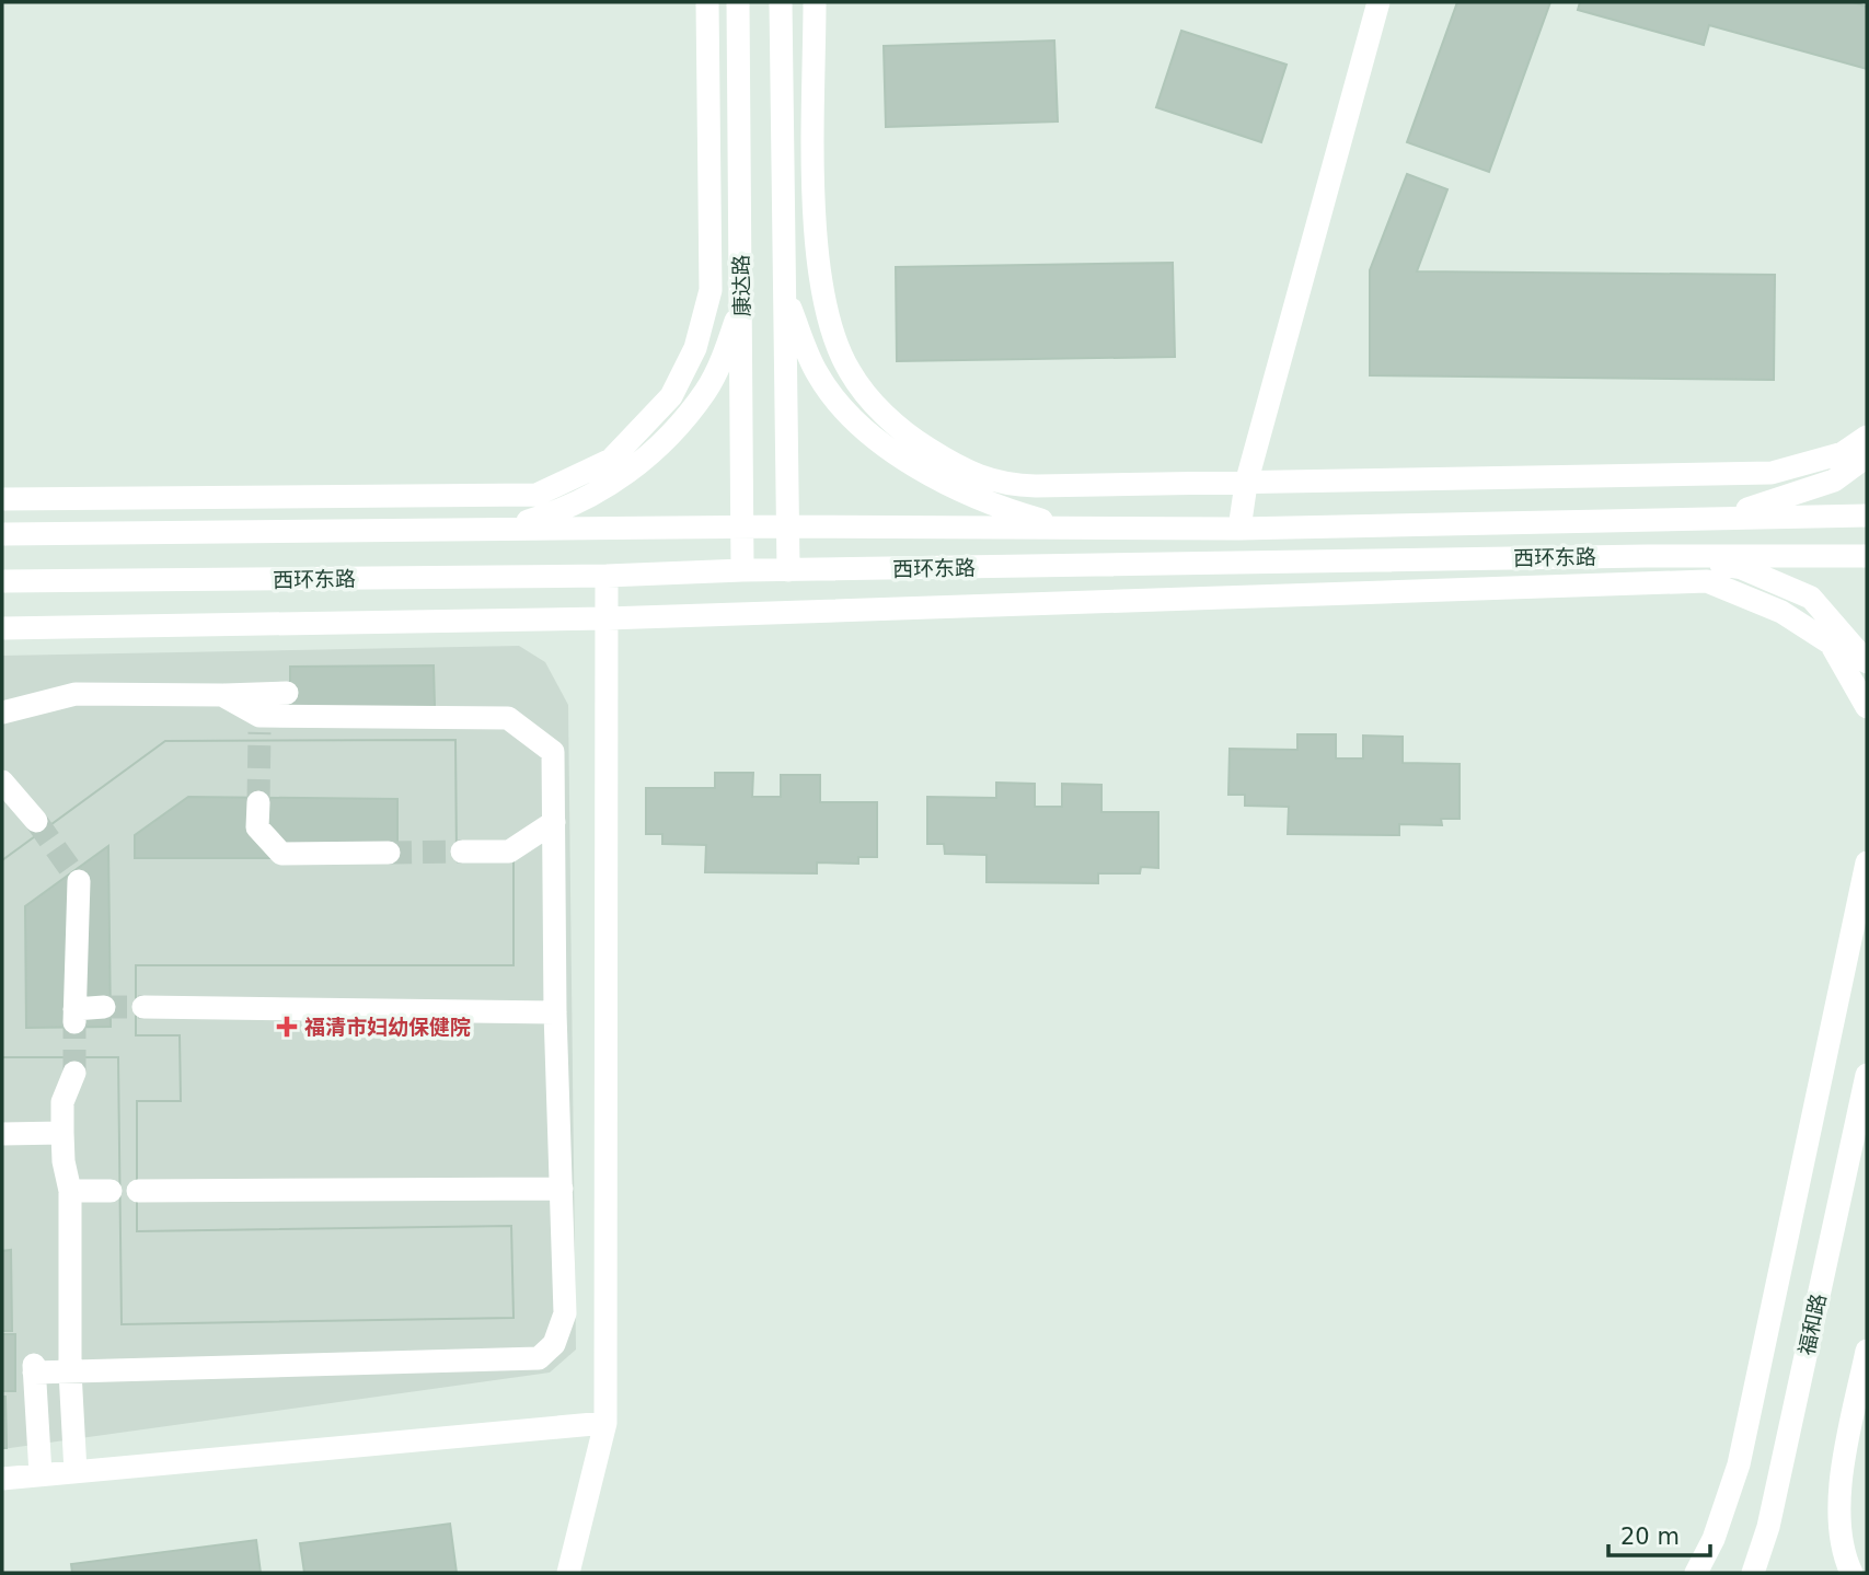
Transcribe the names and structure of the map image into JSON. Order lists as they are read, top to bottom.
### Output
{
  "streets": {
    "street": ["康达路", "西环东路", "福和路"]
  },
  "crossings": [
    ["康达路", "西环东路"]
  ],
  "places": {
    "health": ["福清市妇幼保健院"]
  },
  "scale_bar": "20 m"
}
